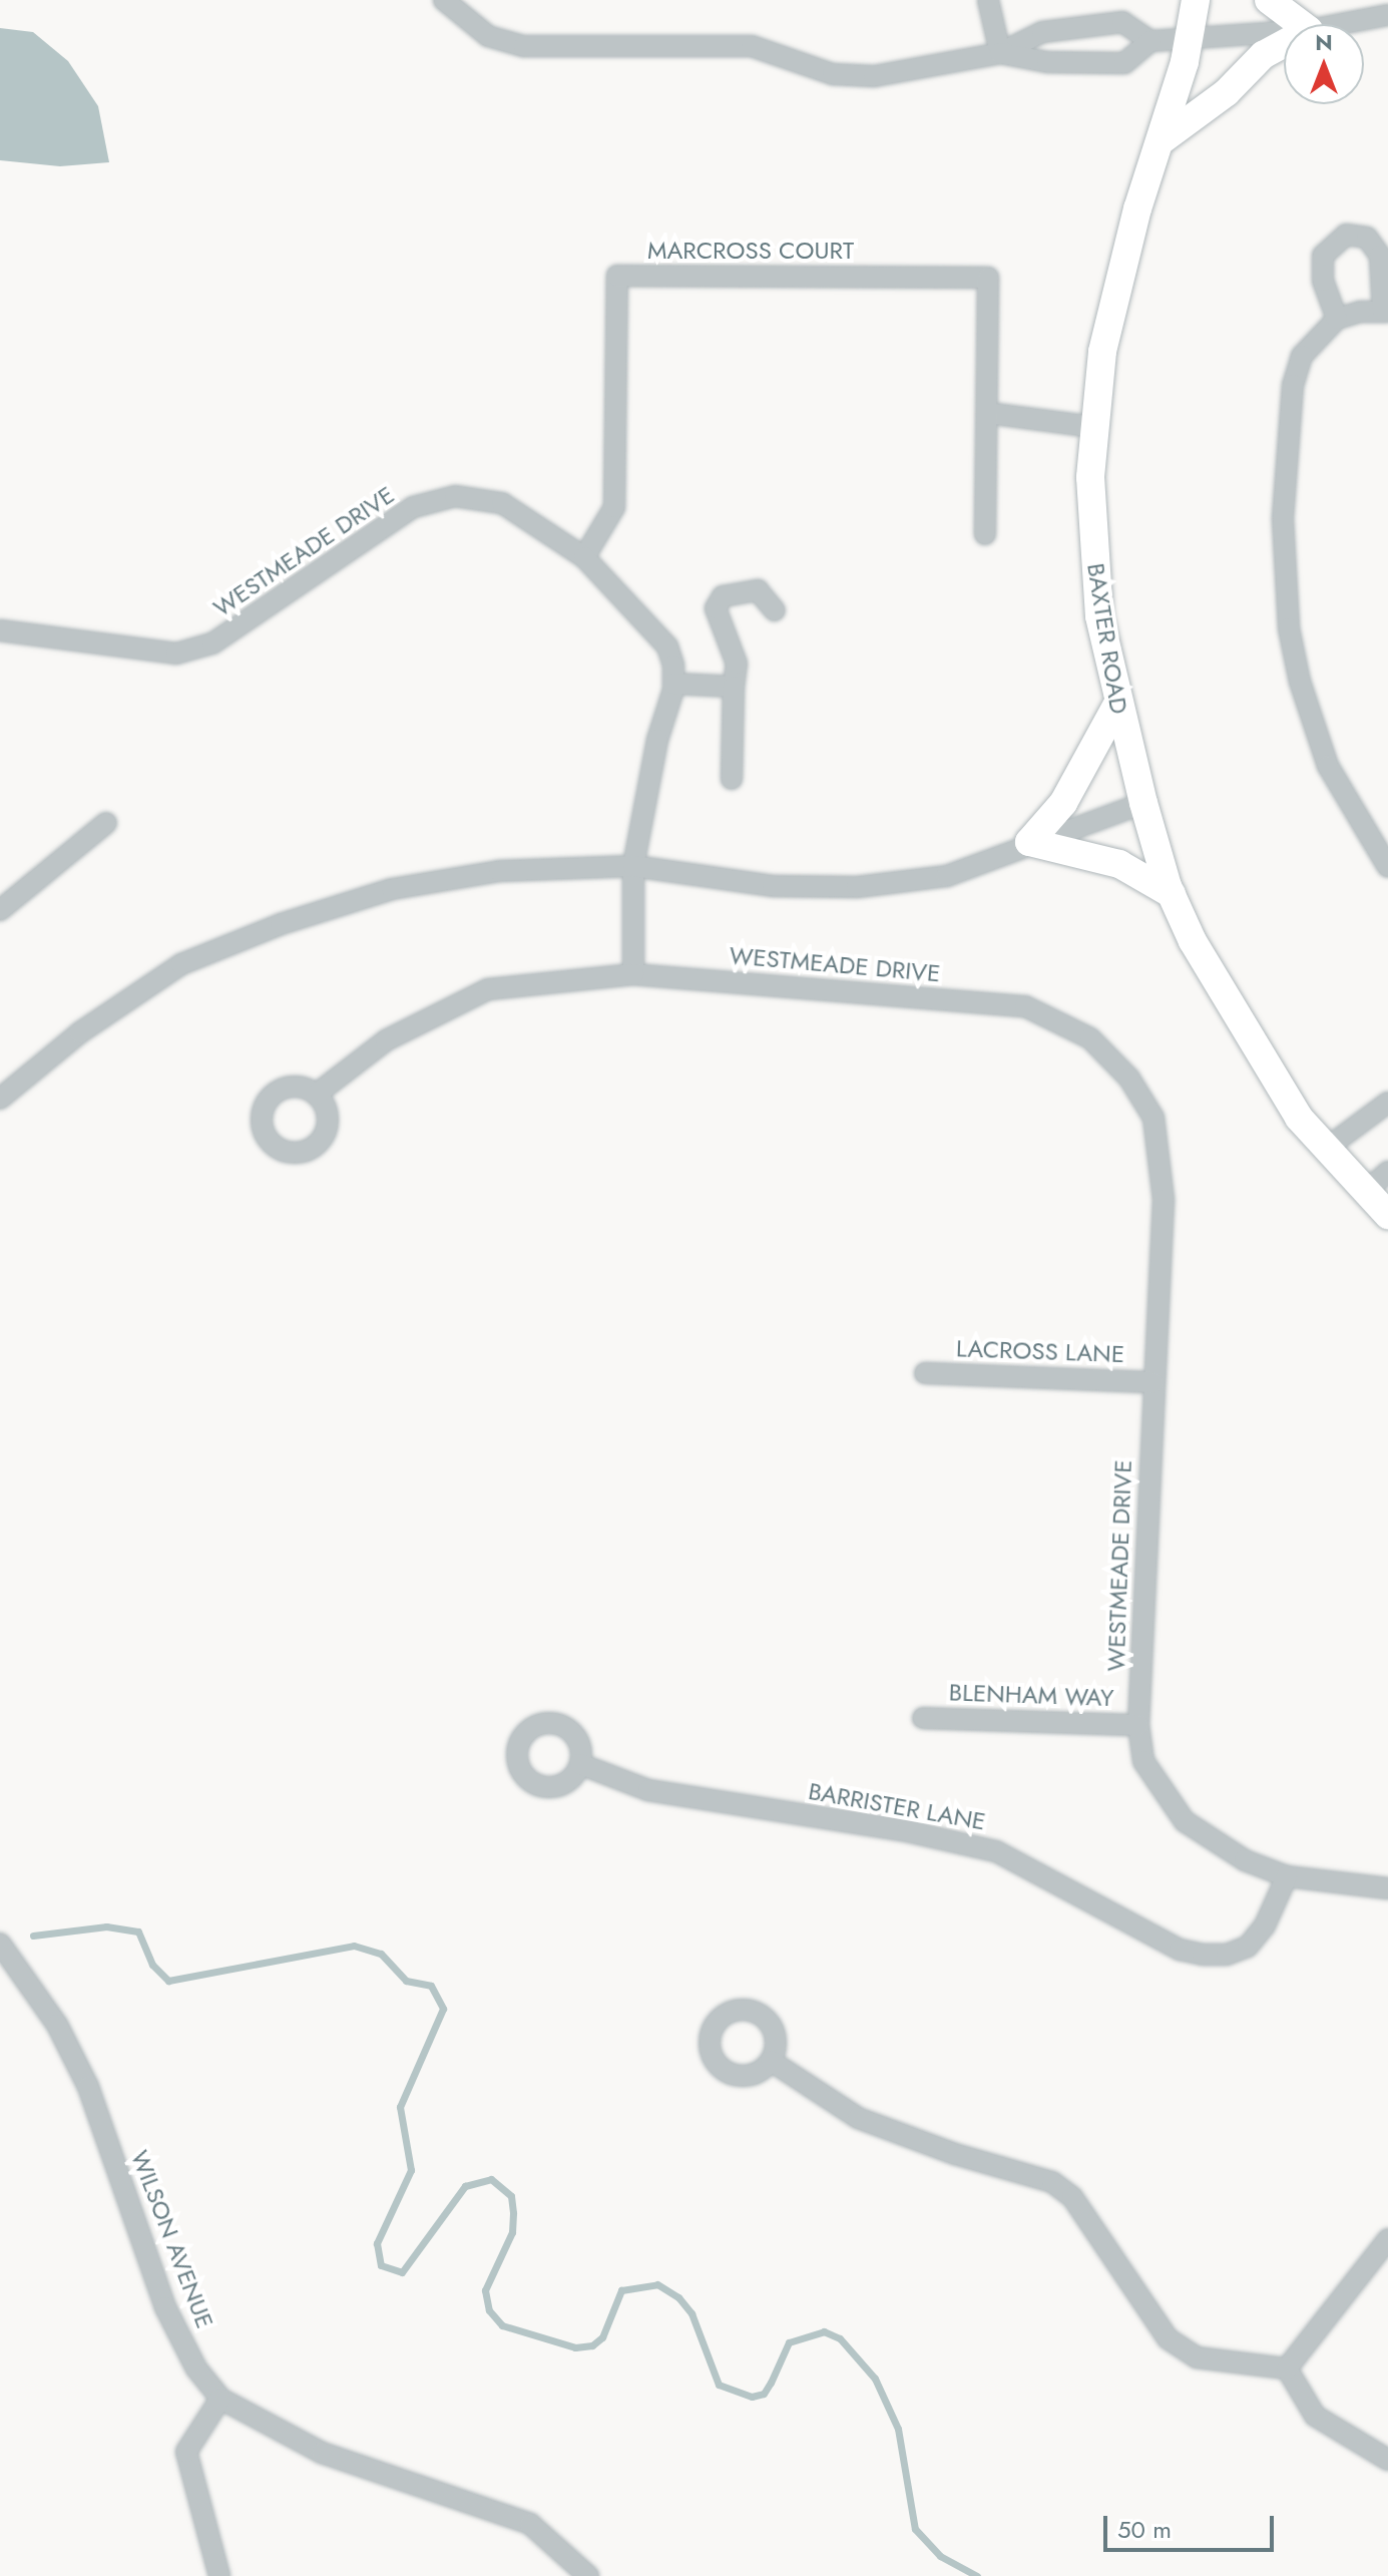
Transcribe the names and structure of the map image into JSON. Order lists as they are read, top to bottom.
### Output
{
  "streets": {
    "main road": ["BAXTER ROAD"],
    "street": [
      "MARCROSS COURT",
      "WESTMEADE DRIVE",
      "LACROSS LANE",
      "BLENHAM WAY",
      "BARRISTER LANE",
      "WILSON AVENUE"
    ]
  },
  "crossings": [
    ["MARCROSS COURT", "WESTMEADE DRIVE"],
    ["WESTMEADE DRIVE", "LACROSS LANE"],
    ["WESTMEADE DRIVE", "BLENHAM WAY"],
    ["WESTMEADE DRIVE", "BARRISTER LANE"]
  ],
  "scale_bar": "50 m",
  "north": "top"
}
